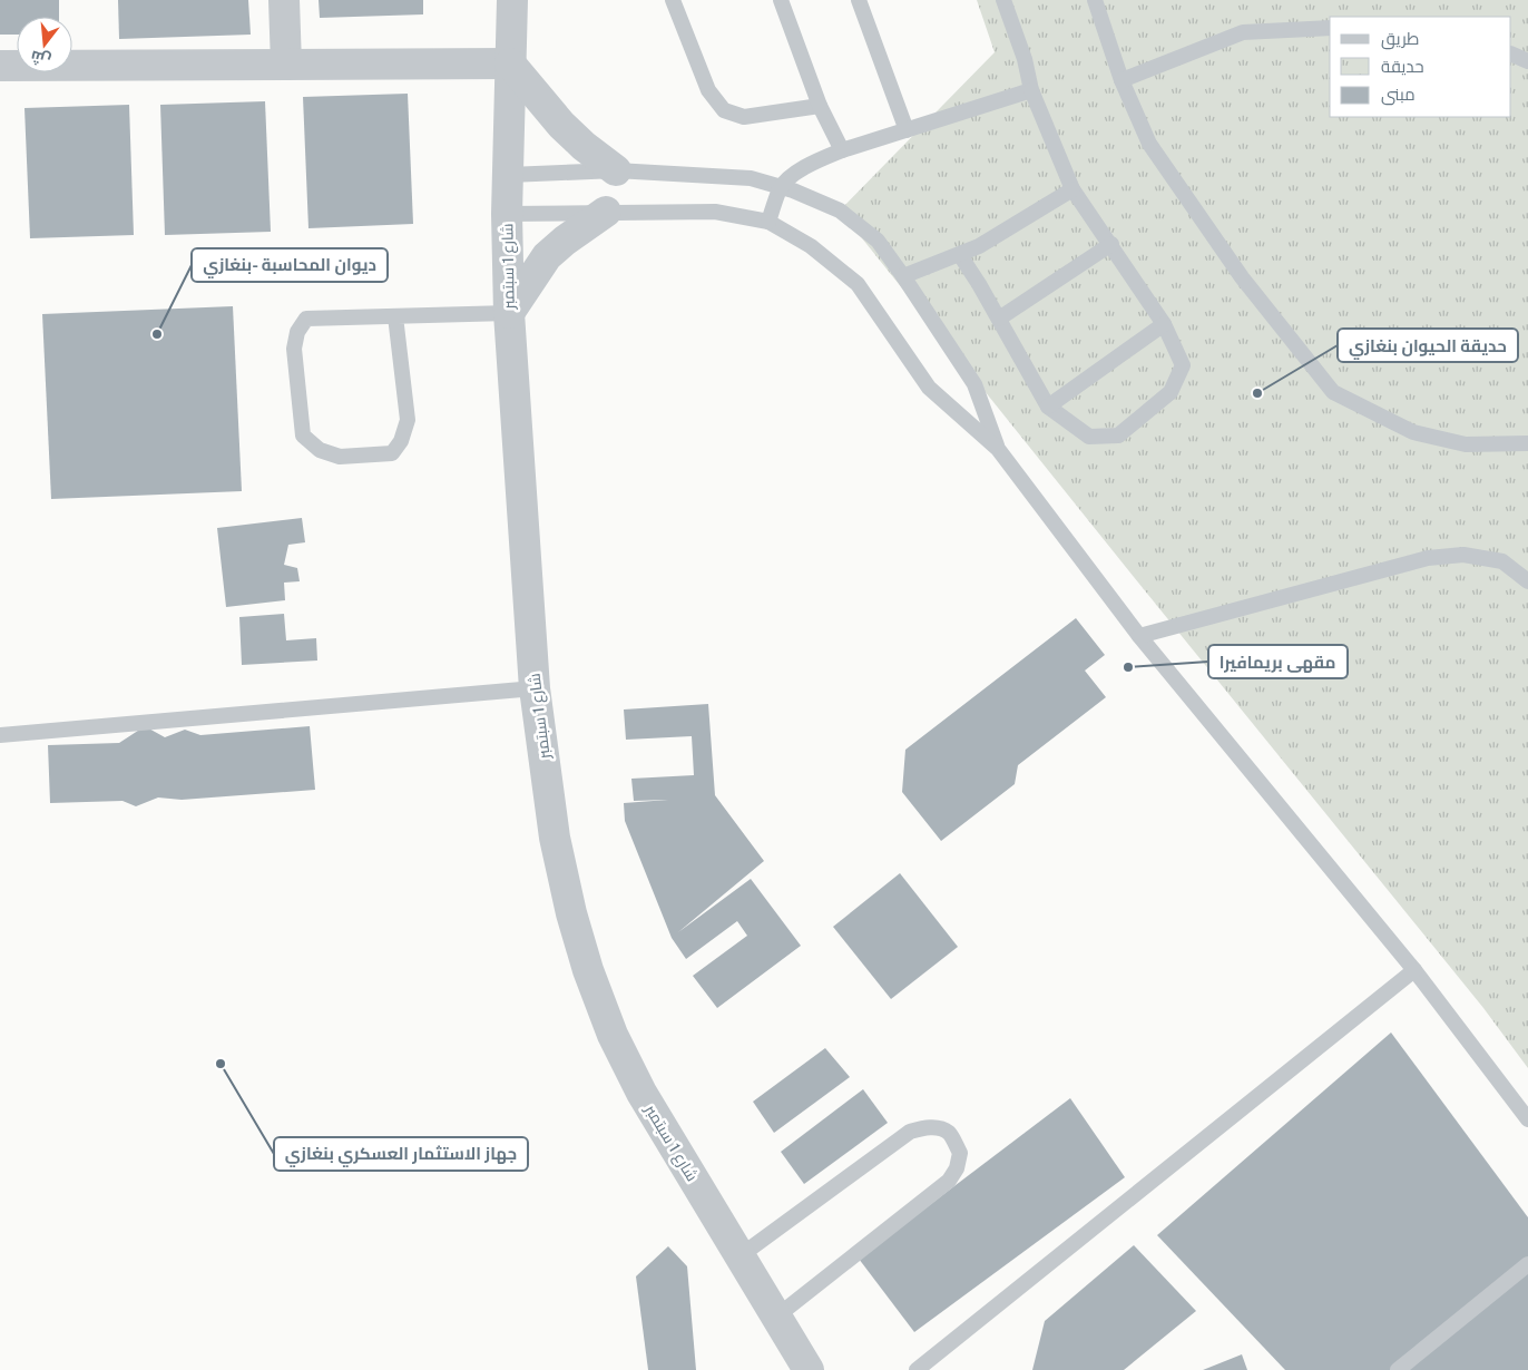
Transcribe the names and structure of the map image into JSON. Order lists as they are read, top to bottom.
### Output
{
  "streets": {
    "street": ["شارع 1 سبتمبر"]
  },
  "places": [
    "ديوان المحاسبة -بنغازي",
    "حديقة الحيوان بنغازي",
    "مقهى بريمافيرا",
    "جهاز الاستثمار العسكري بنغازي"
  ],
  "legend": ["طريق", "حديقة", "مبنى"],
  "north": "bottom"
}
